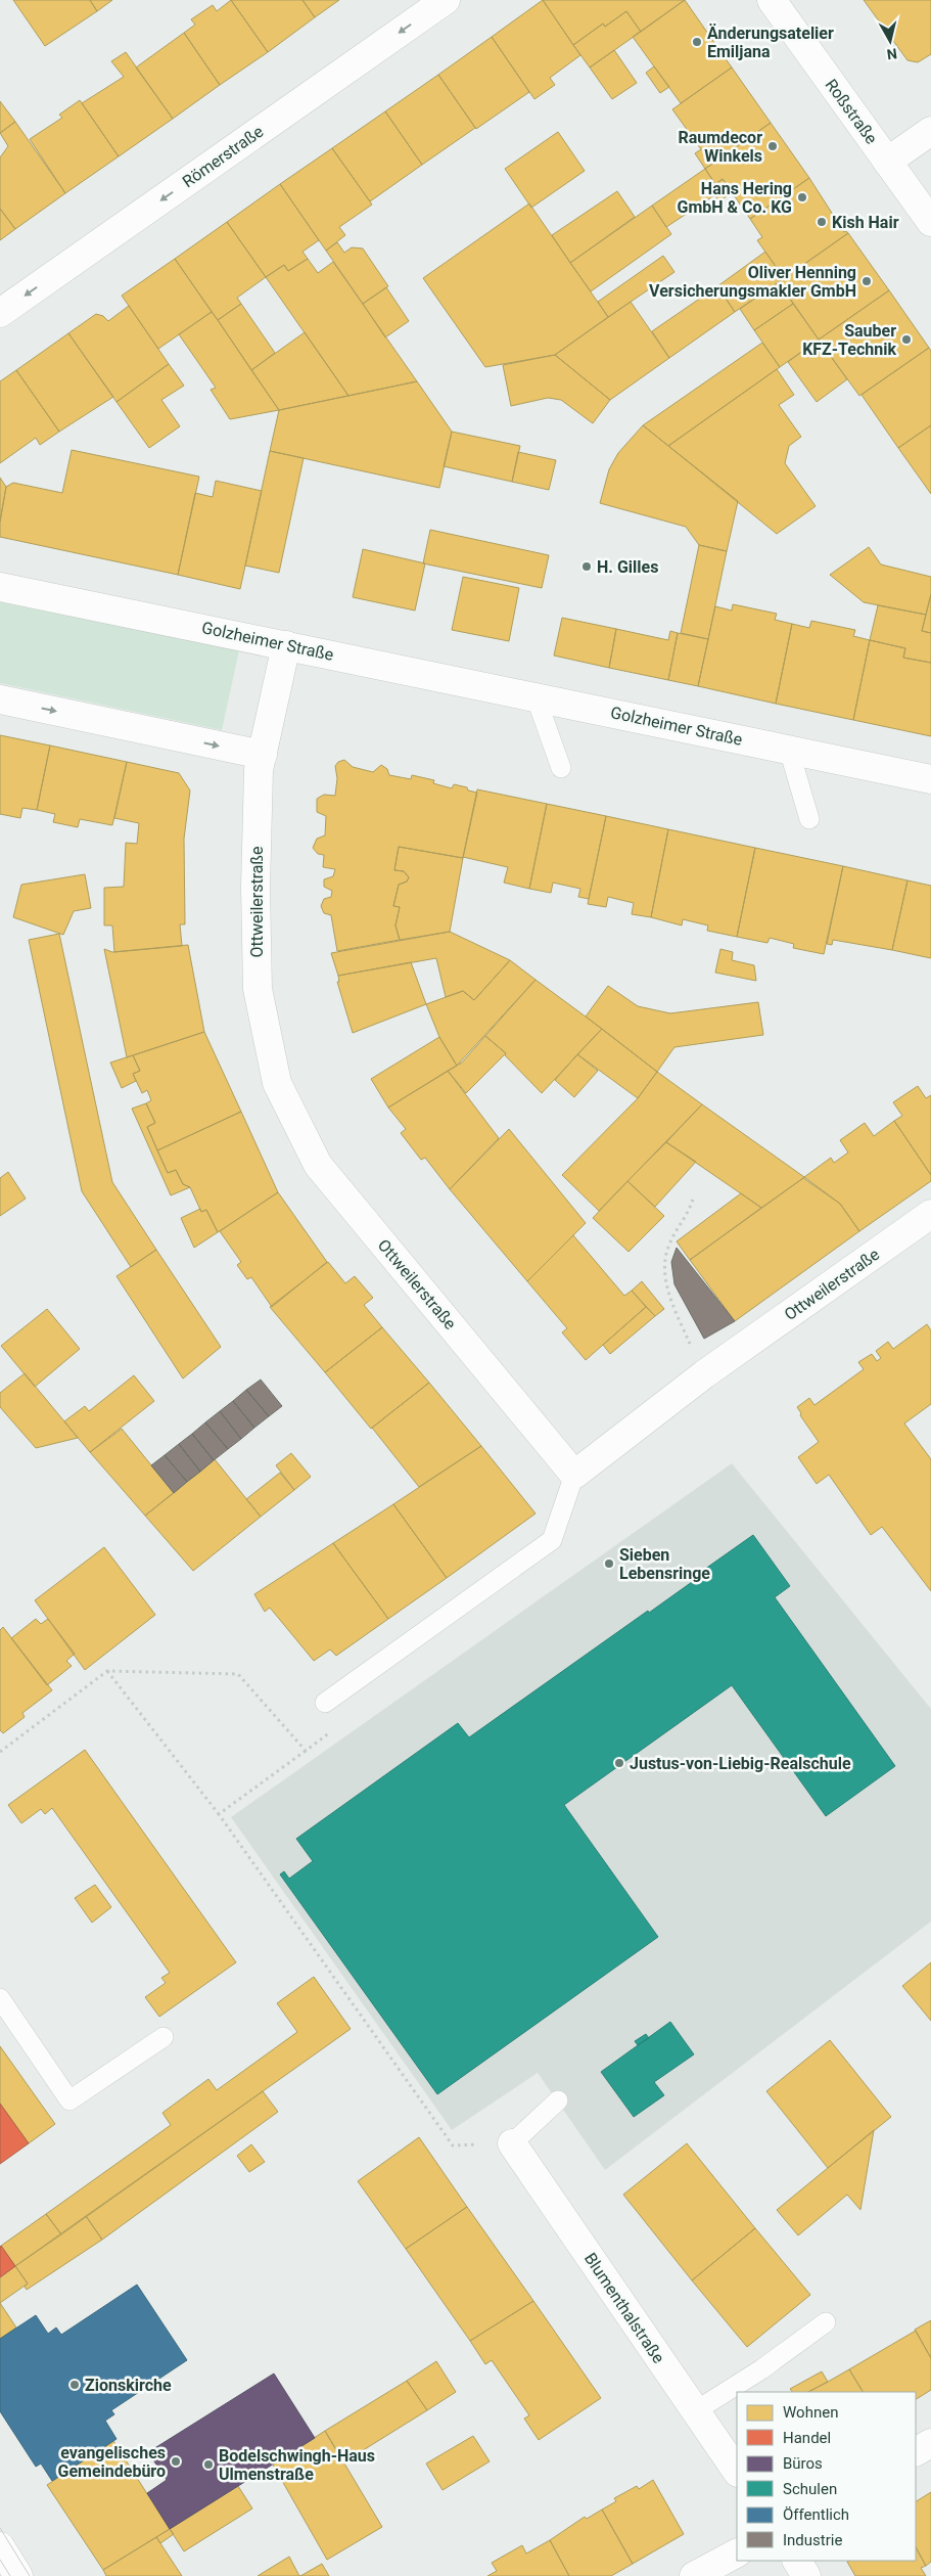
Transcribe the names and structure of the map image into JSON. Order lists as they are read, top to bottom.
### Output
{
  "streets": {
    "street": [
      "Roßstraße",
      "Römerstraße",
      "Golzheimer Straße",
      "Ottweilerstraße",
      "Blumenthalstraße"
    ]
  },
  "crossings": [
    ["Golzheimer Straße", "Ottweilerstraße"]
  ],
  "one_way": ["Römerstraße"],
  "places": [
    "Änderungsatelier Emiljana",
    "Raumdecor Winkels",
    "Hans Hering GmbH & Co. KG",
    "Kish Hair",
    "Oliver Henning Versicherungsmakler GmbH",
    "Sauber KFZ-Technik",
    "H. Gilles",
    "Sieben Lebensringe",
    "Justus-von-Liebig-Realschule",
    "Zionskirche",
    "evangelisches Gemeindebüro",
    "Bodelschwingh-Haus Ulmenstraße"
  ],
  "legend": [
    "Wohnen",
    "Handel",
    "Büros",
    "Schulen",
    "Öffentlich",
    "Industrie"
  ],
  "north": "bottom"
}
